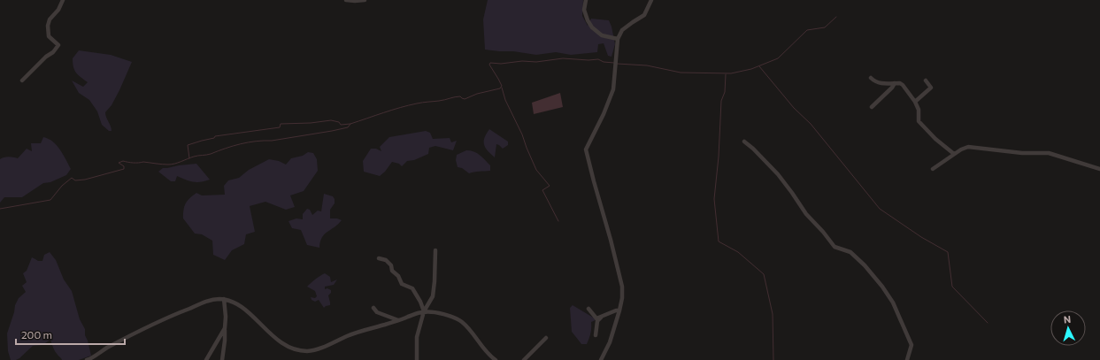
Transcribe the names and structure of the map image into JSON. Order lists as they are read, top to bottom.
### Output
{
  "scale_bar": "200 m",
  "north": "top"
}
